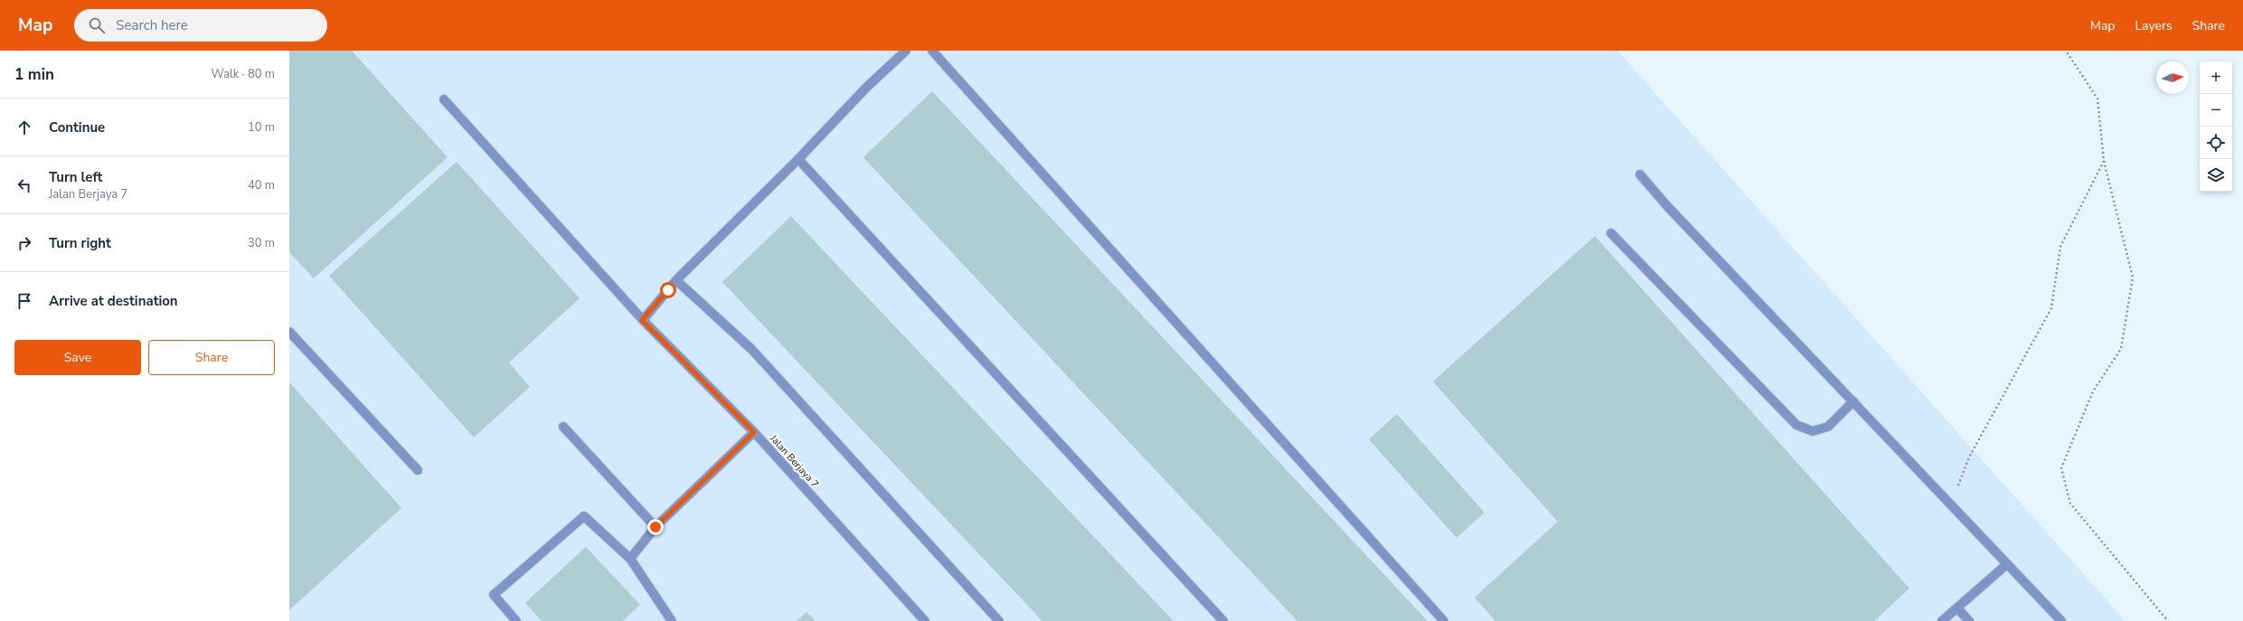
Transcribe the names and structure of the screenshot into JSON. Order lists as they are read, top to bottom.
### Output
{
  "streets": {
    "street": ["Jalan Berjaya 7"]
  },
  "north": "right",
  "page": {
    "header": "Map",
    "search": "Search here",
    "nav": ["Map", "Layers", "Share"],
    "heading": ["1 min", "Walk · 80 m"],
    "map_buttons": ["+", "−"],
    "list": [
      ["Continue", "10 m"],
      ["Turn left", "Jalan Berjaya 7", "40 m"],
      ["Turn right", "30 m"],
      "Arrive at destination"
    ],
    "buttons": ["Save", "Share"]
  }
}
